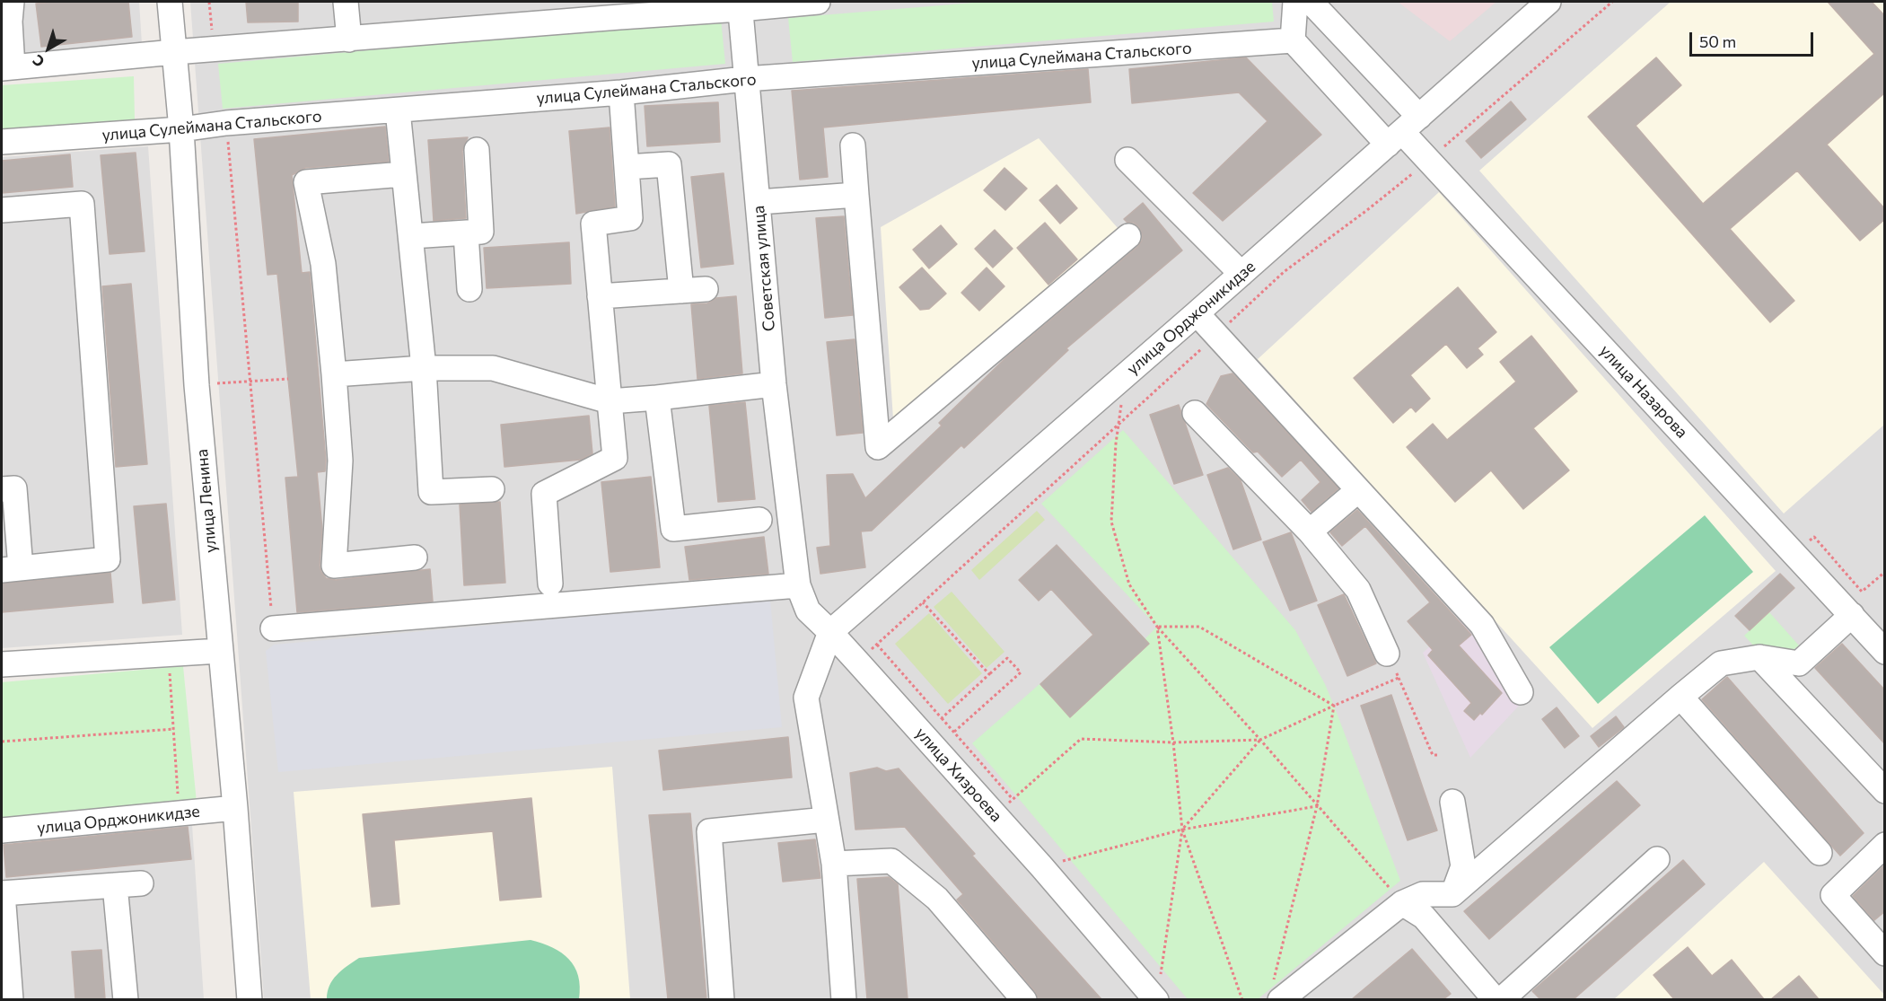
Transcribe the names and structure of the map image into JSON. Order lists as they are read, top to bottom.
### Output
{
  "streets": {
    "street": [
      "улица Сулеймана Стальского",
      "Советская улица",
      "улица Орджоникидзе",
      "улица Назарова",
      "улица Ленина",
      "улица Хизроева"
    ]
  },
  "crossings": [
    ["улица Сулеймана Стальского", "Советская улица"],
    ["улица Сулеймана Стальского", "улица Назарова"],
    ["улица Сулеймана Стальского", "улица Ленина"],
    ["Советская улица", "улица Хизроева"],
    ["улица Орджоникидзе", "улица Назарова"],
    ["улица Орджоникидзе", "улица Ленина"],
    ["улица Орджоникидзе", "улица Хизроева"]
  ],
  "scale_bar": "50 m",
  "north": "bottom left"
}
